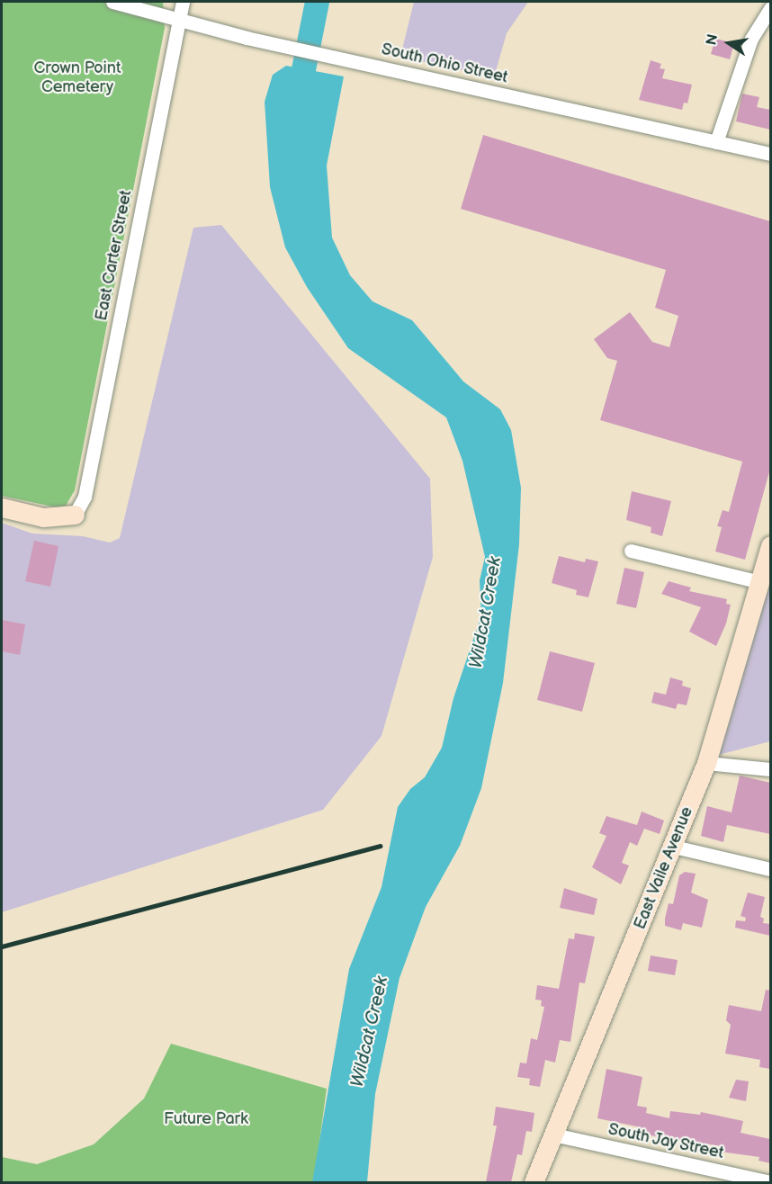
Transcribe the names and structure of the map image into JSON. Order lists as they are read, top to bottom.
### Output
{
  "streets": {
    "street": [
      "South Ohio Street",
      "East Carter Street",
      "East Vaile Avenue",
      "South Jay Street"
    ]
  },
  "crossings": [
    ["South Ohio Street", "East Carter Street"],
    ["East Vaile Avenue", "South Jay Street"]
  ],
  "water": ["Wildcat Creek"],
  "parks": ["Crown Point Cemetery", "Future Park"],
  "north": "left"
}
